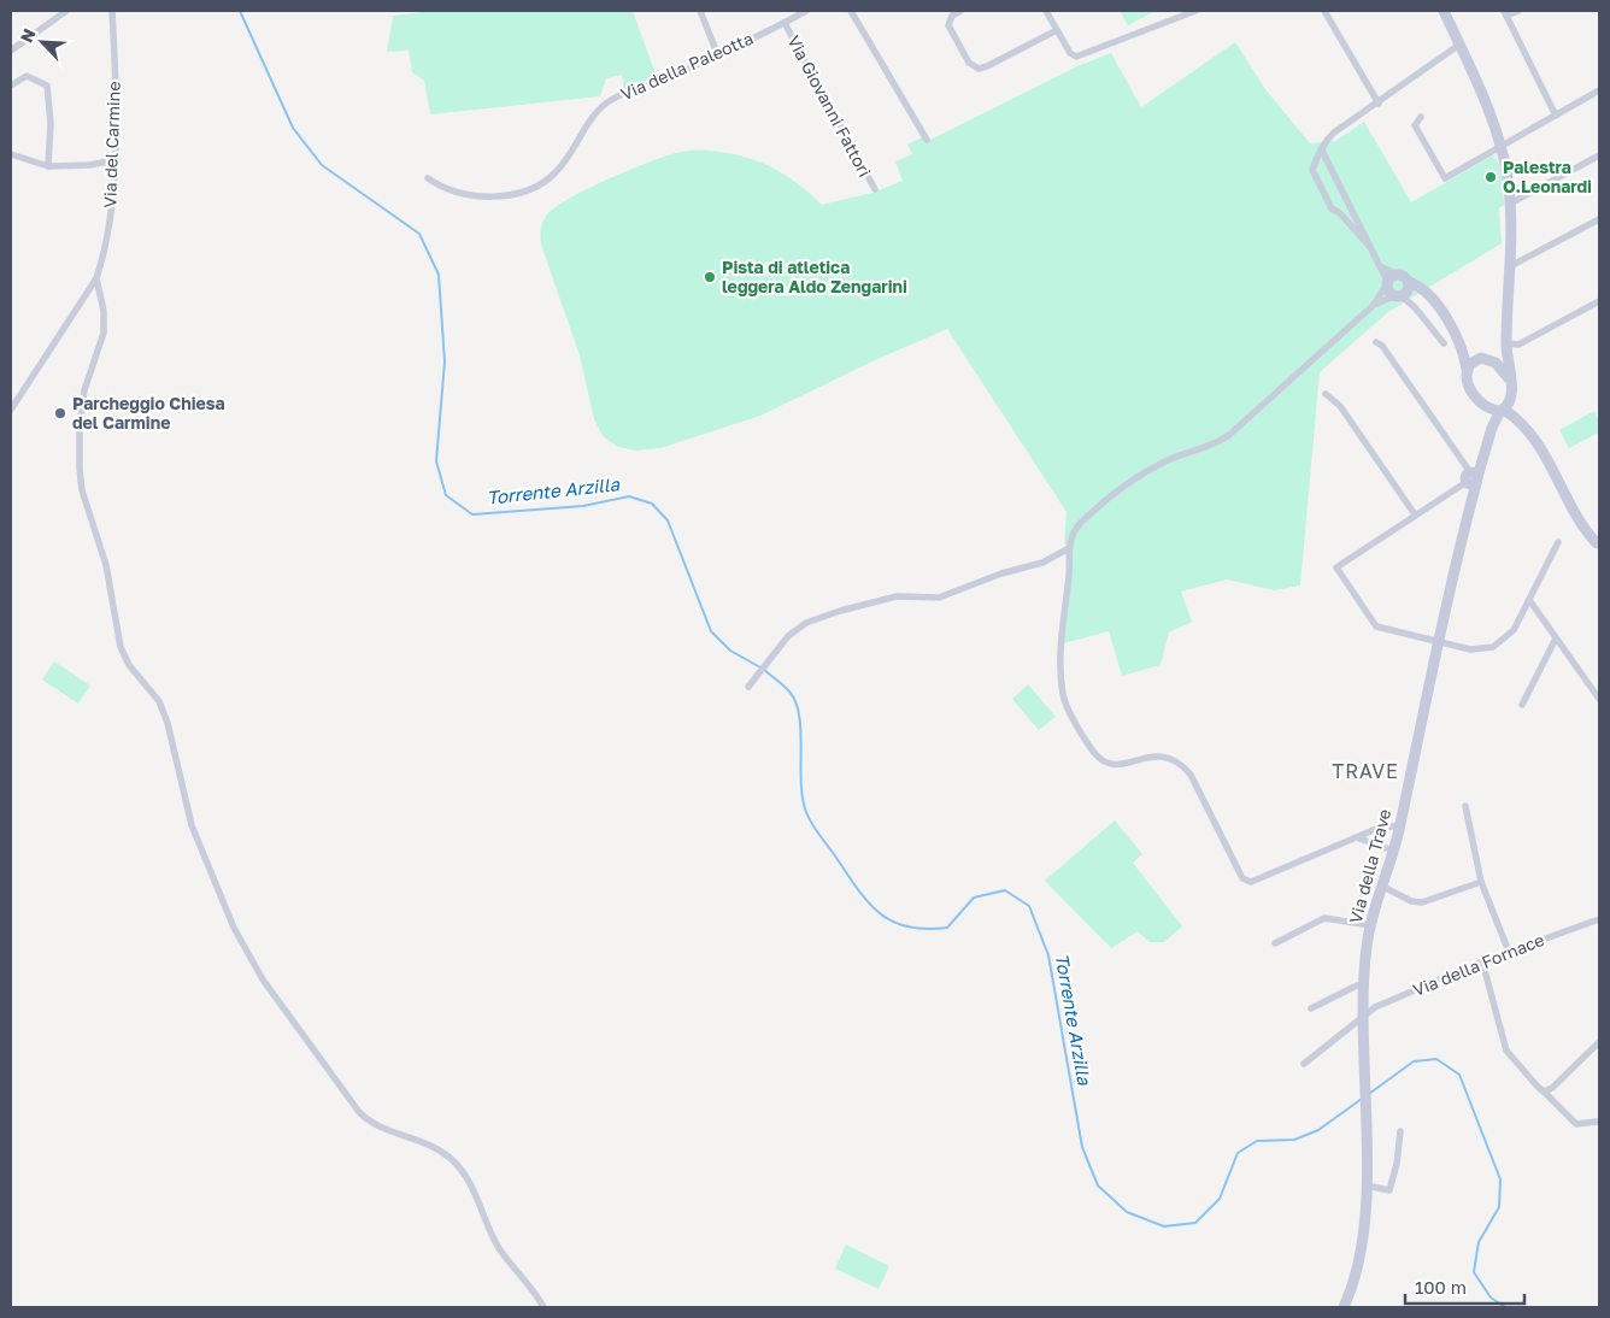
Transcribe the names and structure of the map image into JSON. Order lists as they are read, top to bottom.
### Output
{
  "streets": {
    "main road": ["Via della Trave"],
    "street": [
      "Via della Paleotta",
      "Via Giovanni Fattori",
      "Via del Carmine",
      "Via della Fornace"
    ]
  },
  "crossings": [
    ["Via della Paleotta", "Via Giovanni Fattori"],
    ["Via della Trave", "Via della Fornace"]
  ],
  "districts": ["TRAVE"],
  "water": ["Torrente Arzilla"],
  "places": ["Palestra O.Leonardi", "Pista di atletica leggera Aldo Zengarini", "Parcheggio Chiesa del Carmine"],
  "scale_bar": "100 m",
  "north": "top left"
}
